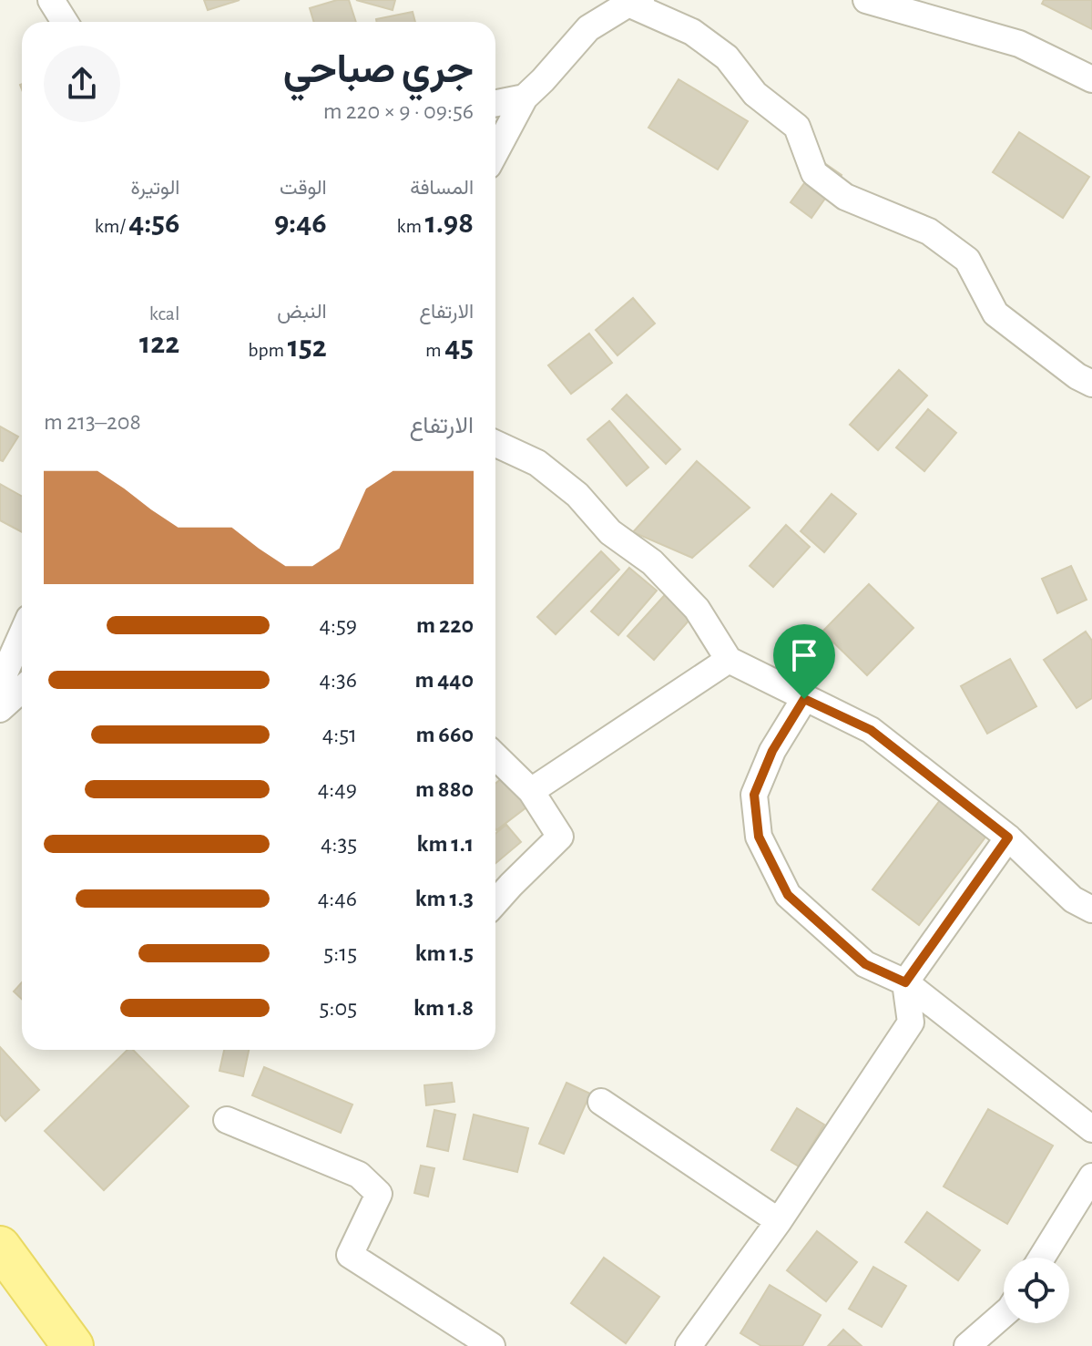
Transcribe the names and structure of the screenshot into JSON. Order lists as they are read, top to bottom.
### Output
{
  "page": {
    "heading": ["جري صباحي", "09:56 · 9 × 220 m"],
    "stats": [
      ["المسافة", "1.98 km"],
      ["الوقت", "9:46"],
      ["الوتيرة", "4:56 /km"],
      ["الارتفاع", "45 m"],
      ["النبض", "152 bpm"],
      ["kcal", "122"]
    ],
    "chart": ["الارتفاع", "208–213 m"],
    "list": [
      {
        "name": "220 m",
        "note": "4:59"
      },
      {
        "name": "440 m",
        "note": "4:36"
      },
      {
        "name": "660 m",
        "note": "4:51"
      },
      {
        "name": "880 m",
        "note": "4:49"
      },
      {
        "name": "1.1 km",
        "note": "4:35"
      },
      {
        "name": "1.3 km",
        "note": "4:46"
      },
      {
        "name": "1.5 km",
        "note": "5:15"
      },
      {
        "name": "1.8 km",
        "note": "5:05"
      }
    ]
  }
}
